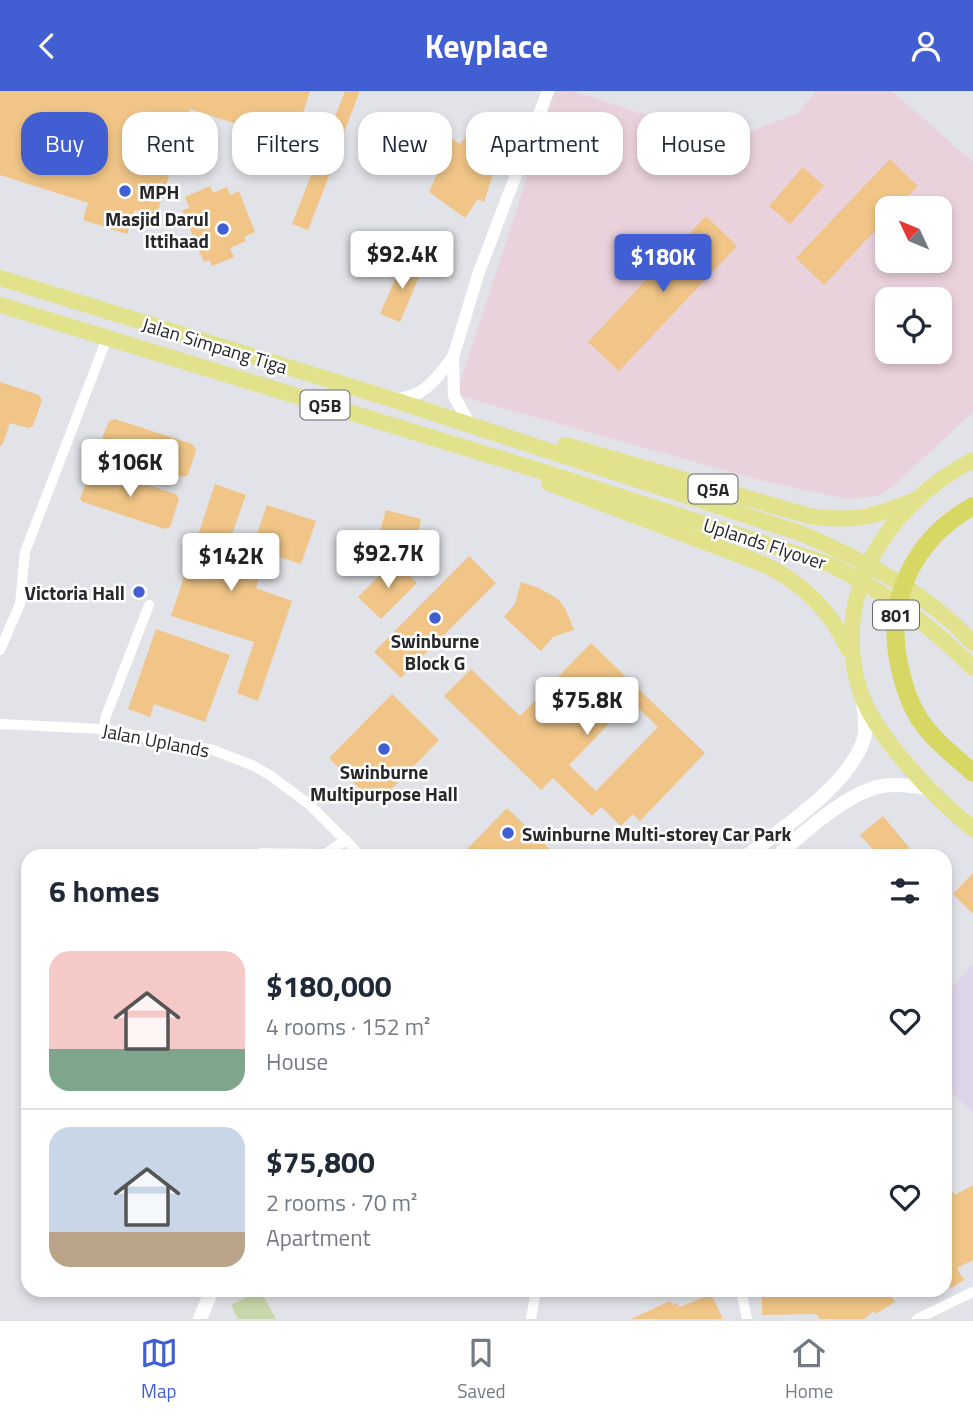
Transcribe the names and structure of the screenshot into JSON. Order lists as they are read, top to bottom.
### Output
{
  "streets": {
    "highway": ["801"],
    "main road": [
      "Jalan Simpang Tiga",
      "Q5B",
      "Q5A",
      "Uplands Flyover"
    ],
    "street": ["Jalan Uplands"]
  },
  "crossings": [
    ["Jalan Simpang Tiga", "Q5B"],
    ["Jalan Simpang Tiga", "Q5A"],
    ["Jalan Simpang Tiga", "Uplands Flyover"]
  ],
  "places": [
    "MPH",
    "Masjid Darul Ittihaad",
    "Victoria Hall",
    "Swinburne Block G",
    "Swinburne Multipurpose Hall",
    "Swinburne Multi-storey Car Park"
  ],
  "north": "top left",
  "page": {
    "header": "Keyplace",
    "chip": [
      "Buy",
      "Rent",
      "Filters",
      "New",
      "Apartment",
      "House"
    ],
    "price": [
      "$92.4K",
      "$180K",
      "$106K",
      "$92.7K",
      "$142K",
      "$75.8K"
    ],
    "heading": "6 homes",
    "list": [
      {
        "name": "$180,000",
        "note": "4 rooms · 152 m² · House"
      },
      {
        "name": "$75,800",
        "note": "2 rooms · 70 m² · Apartment"
      }
    ],
    "tabs": ["Map", "Saved", "Home"]
  }
}
